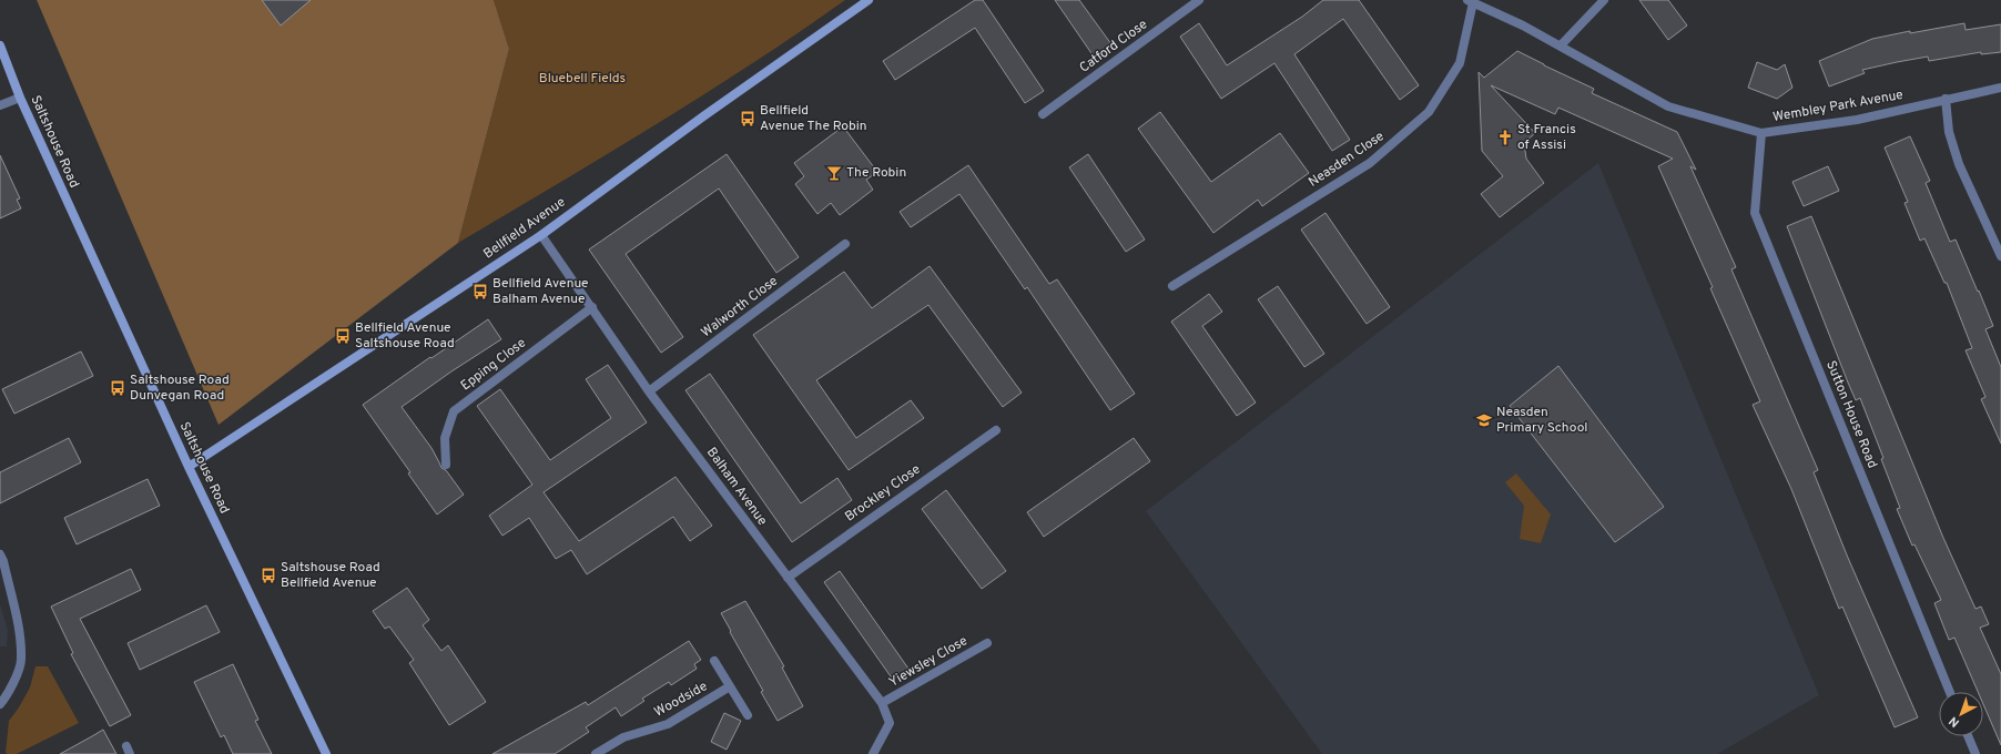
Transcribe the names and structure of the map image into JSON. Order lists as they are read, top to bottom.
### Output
{
  "streets": {
    "street": [
      "Catford Close",
      "Wembley Park Avenue",
      "Saltshouse Road",
      "Neasden Close",
      "Bellfield Avenue",
      "Walworth Close",
      "Epping Close",
      "Sutton House Road",
      "Balham Avenue",
      "Brockley Close",
      "Yiewsley Close",
      "Woodside"
    ]
  },
  "crossings": [
    ["Wembley Park Avenue", "Neasden Close"],
    ["Wembley Park Avenue", "Sutton House Road"],
    ["Saltshouse Road", "Bellfield Avenue"],
    ["Bellfield Avenue", "Balham Avenue"],
    ["Walworth Close", "Balham Avenue"],
    ["Epping Close", "Balham Avenue"],
    ["Balham Avenue", "Brockley Close"],
    ["Balham Avenue", "Yiewsley Close"]
  ],
  "parks": ["Bluebell Fields"],
  "places": {
    "bus stop": [
      "Bellfield Avenue The Robin",
      "Bellfield Avenue Balham Avenue",
      "Bellfield Avenue Saltshouse Road",
      "Saltshouse Road Dunvegan Road",
      "Saltshouse Road Bellfield Avenue"
    ],
    "church": ["St Francis of Assisi"],
    "bar": ["The Robin"],
    "school or university": ["Neasden Primary School"]
  },
  "north": "bottom left"
}
